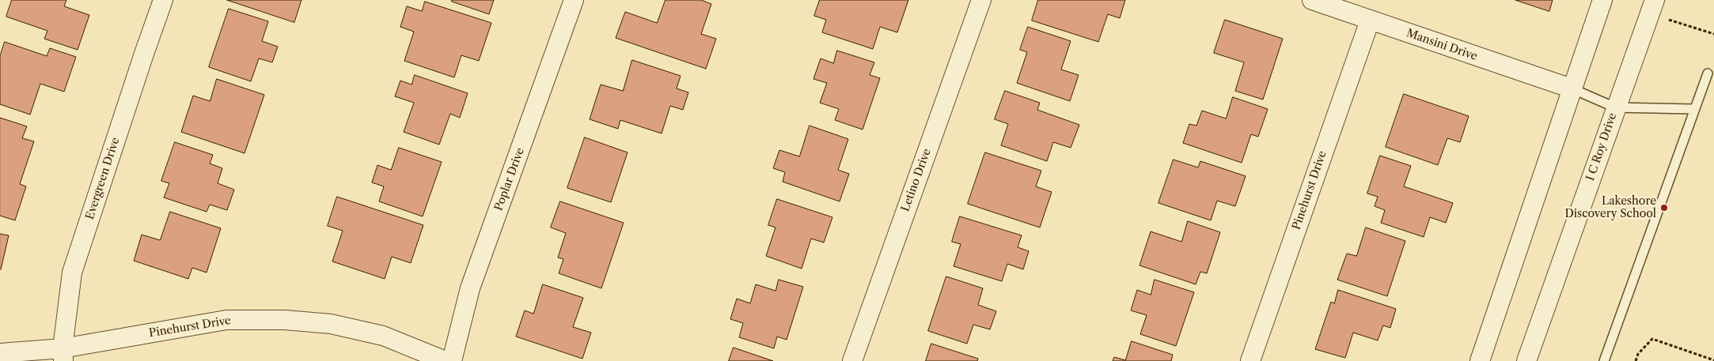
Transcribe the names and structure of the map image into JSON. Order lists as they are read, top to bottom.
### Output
{
  "streets": {
    "street": [
      "Mansini Drive",
      "I C Roy Drive",
      "Evergreen Drive",
      "Poplar Drive",
      "Letino Drive",
      "Pinehurst Drive"
    ]
  },
  "crossings": [
    ["Mansini Drive", "Pinehurst Drive"],
    ["Evergreen Drive", "Pinehurst Drive"]
  ],
  "places": ["Lakeshore Discovery School"]
}
